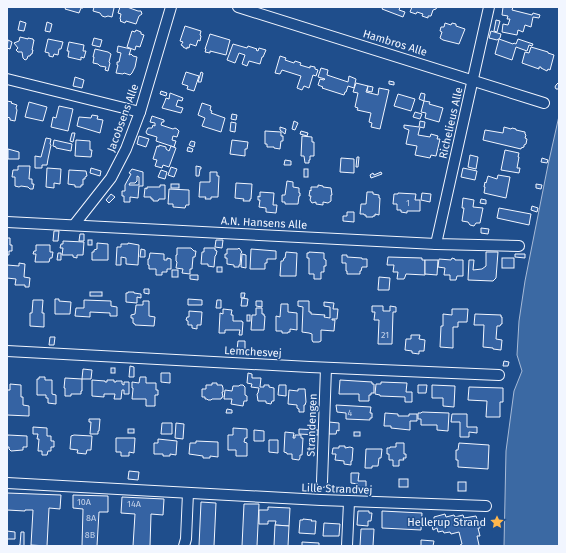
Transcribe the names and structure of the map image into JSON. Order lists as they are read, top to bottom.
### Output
{
  "streets": {
    "street": [
      "Hambros Alle",
      "Jacobsens Alle",
      "Richelieus Alle",
      "A.N. Hansens Alle",
      "Lemchesvej",
      "Strandengen",
      "Lille Strandvej"
    ]
  },
  "crossings": [
    ["Hambros Alle", "Richelieus Alle"],
    ["Jacobsens Alle", "A.N. Hansens Alle"],
    ["Richelieus Alle", "A.N. Hansens Alle"],
    ["Lemchesvej", "Strandengen"]
  ],
  "places": {
    "place": ["Hellerup Strand"]
  },
  "house_numbers": [
    "1",
    "21",
    "4",
    "10A",
    "14A",
    "8A",
    "8B"
  ]
}
